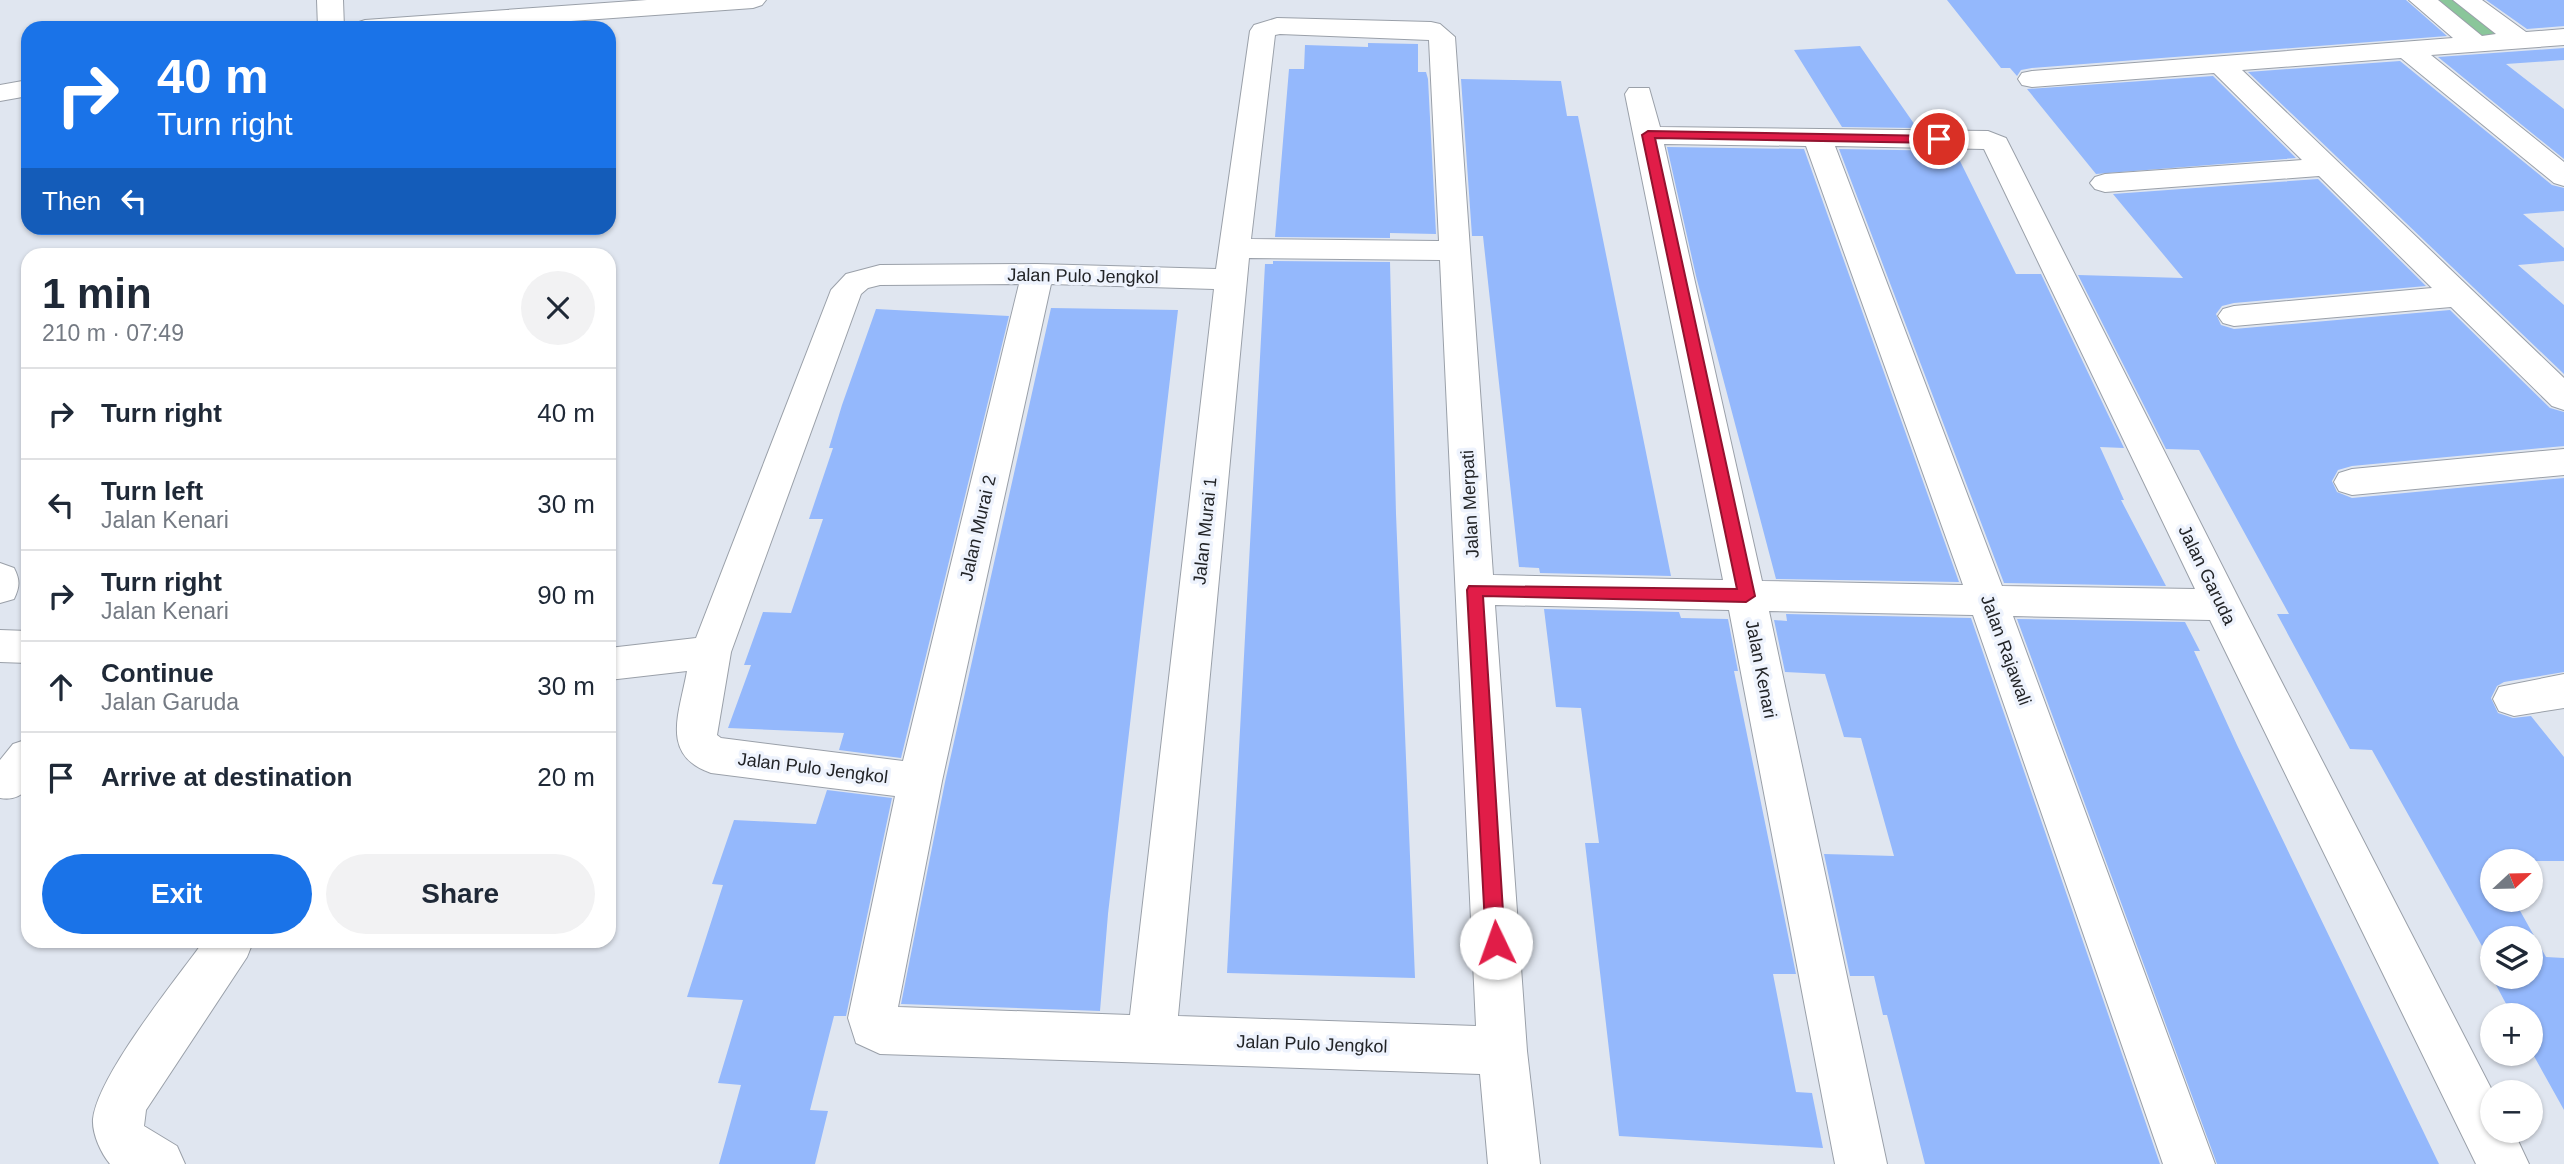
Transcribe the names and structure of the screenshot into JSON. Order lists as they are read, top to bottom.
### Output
{
  "streets": {
    "street": [
      "Jalan Pulo Jengkol",
      "Jalan Merpati",
      "Jalan Murai 2",
      "Jalan Murai 1",
      "Jalan Garuda",
      "Jalan Rajawali",
      "Jalan Kenari"
    ]
  },
  "crossings": [
    ["Jalan Pulo Jengkol", "Jalan Merpati"],
    ["Jalan Pulo Jengkol", "Jalan Murai 2"],
    ["Jalan Pulo Jengkol", "Jalan Murai 1"],
    ["Jalan Merpati", "Jalan Murai 1"],
    ["Jalan Garuda", "Jalan Rajawali"]
  ],
  "north": "right",
  "page": {
    "turn": ["40 m", "Turn right"],
    "then": "Then",
    "heading": ["1 min", "210 m · 07:49"],
    "list": [
      {
        "name": "Turn right",
        "value": "40 m"
      },
      {
        "name": "Turn left",
        "note": "Jalan Kenari",
        "value": "30 m"
      },
      {
        "name": "Turn right",
        "note": "Jalan Kenari",
        "value": "90 m"
      },
      {
        "name": "Continue",
        "note": "Jalan Garuda",
        "value": "30 m"
      },
      {
        "name": "Arrive at destination",
        "value": "20 m"
      }
    ],
    "buttons": ["Exit", "Share"],
    "map_buttons": ["+", "−"]
  }
}
